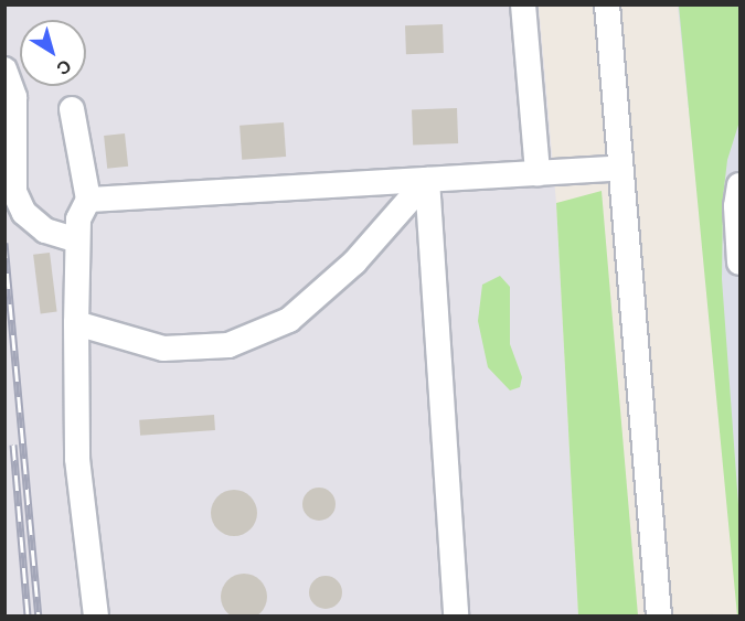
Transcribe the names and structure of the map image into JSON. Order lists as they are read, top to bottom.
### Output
{
  "north": "bottom right"
}
